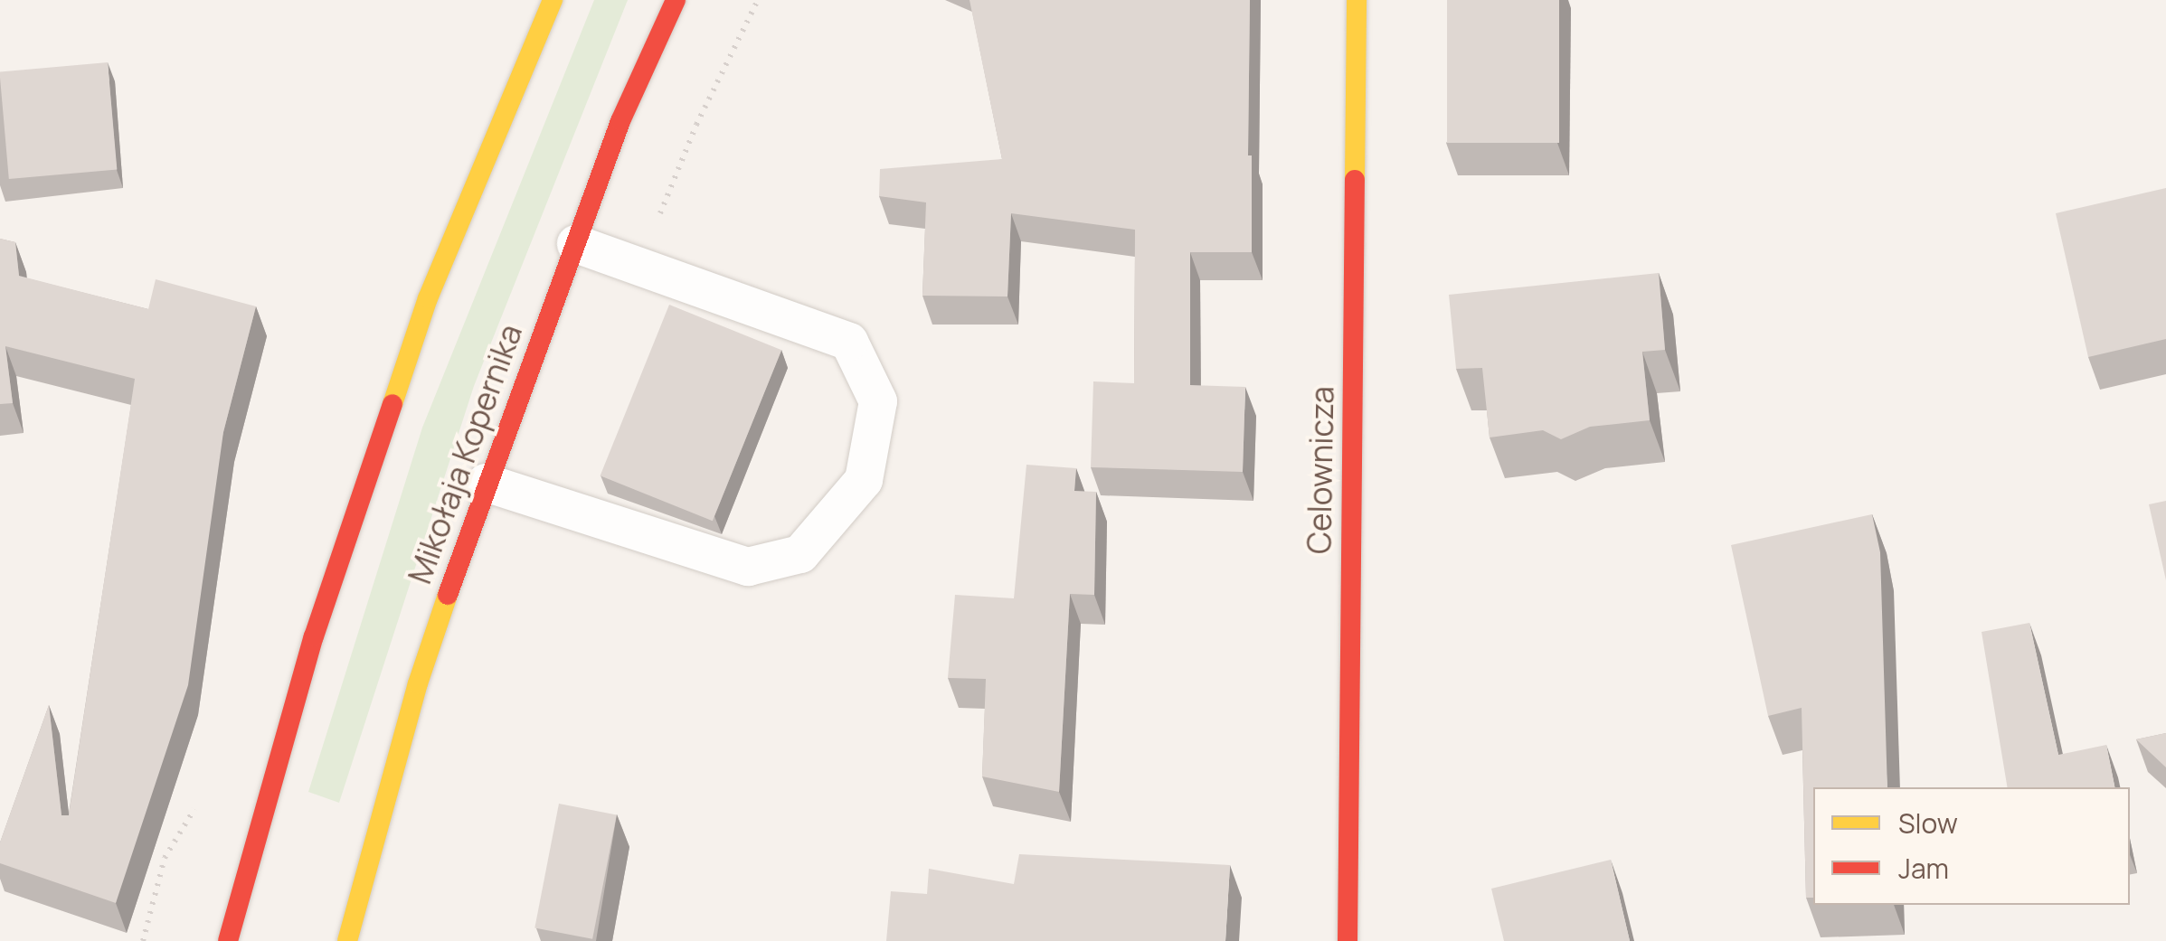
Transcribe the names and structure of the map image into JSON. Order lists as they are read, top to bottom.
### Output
{
  "streets": {
    "main road": ["Mikołaja Kopernika", "Celownicza"]
  },
  "legend": ["Slow", "Jam"]
}
